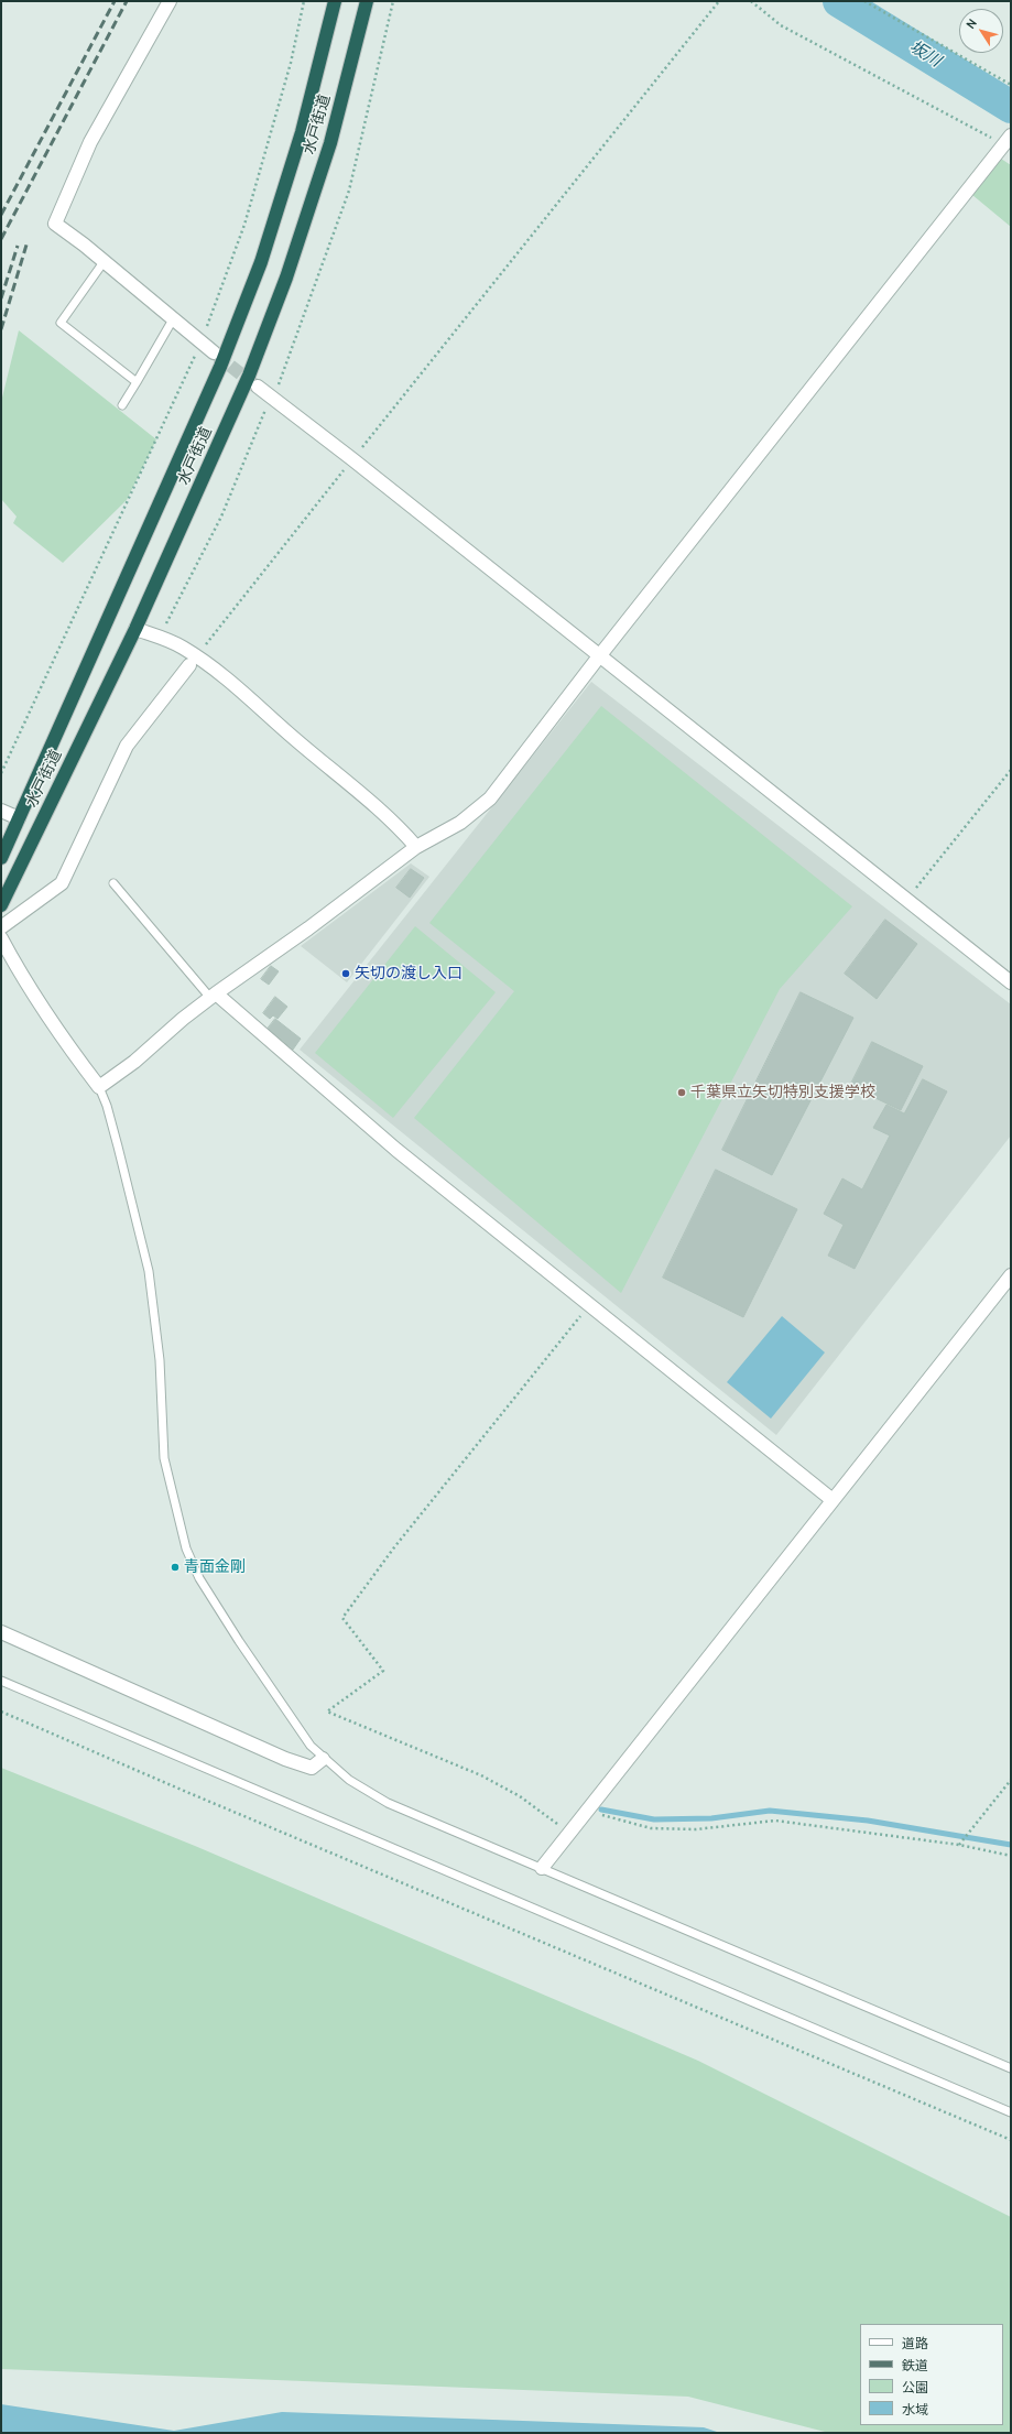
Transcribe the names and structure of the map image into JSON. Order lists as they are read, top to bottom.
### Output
{
  "streets": {
    "highway": ["水戸街道"]
  },
  "water": ["坂川"],
  "places": ["矢切の渡し入口", "千葉県立矢切特別支援学校", "青面金剛"],
  "legend": [
    "道路",
    "鉄道",
    "公園",
    "水域"
  ],
  "north": "top left"
}
